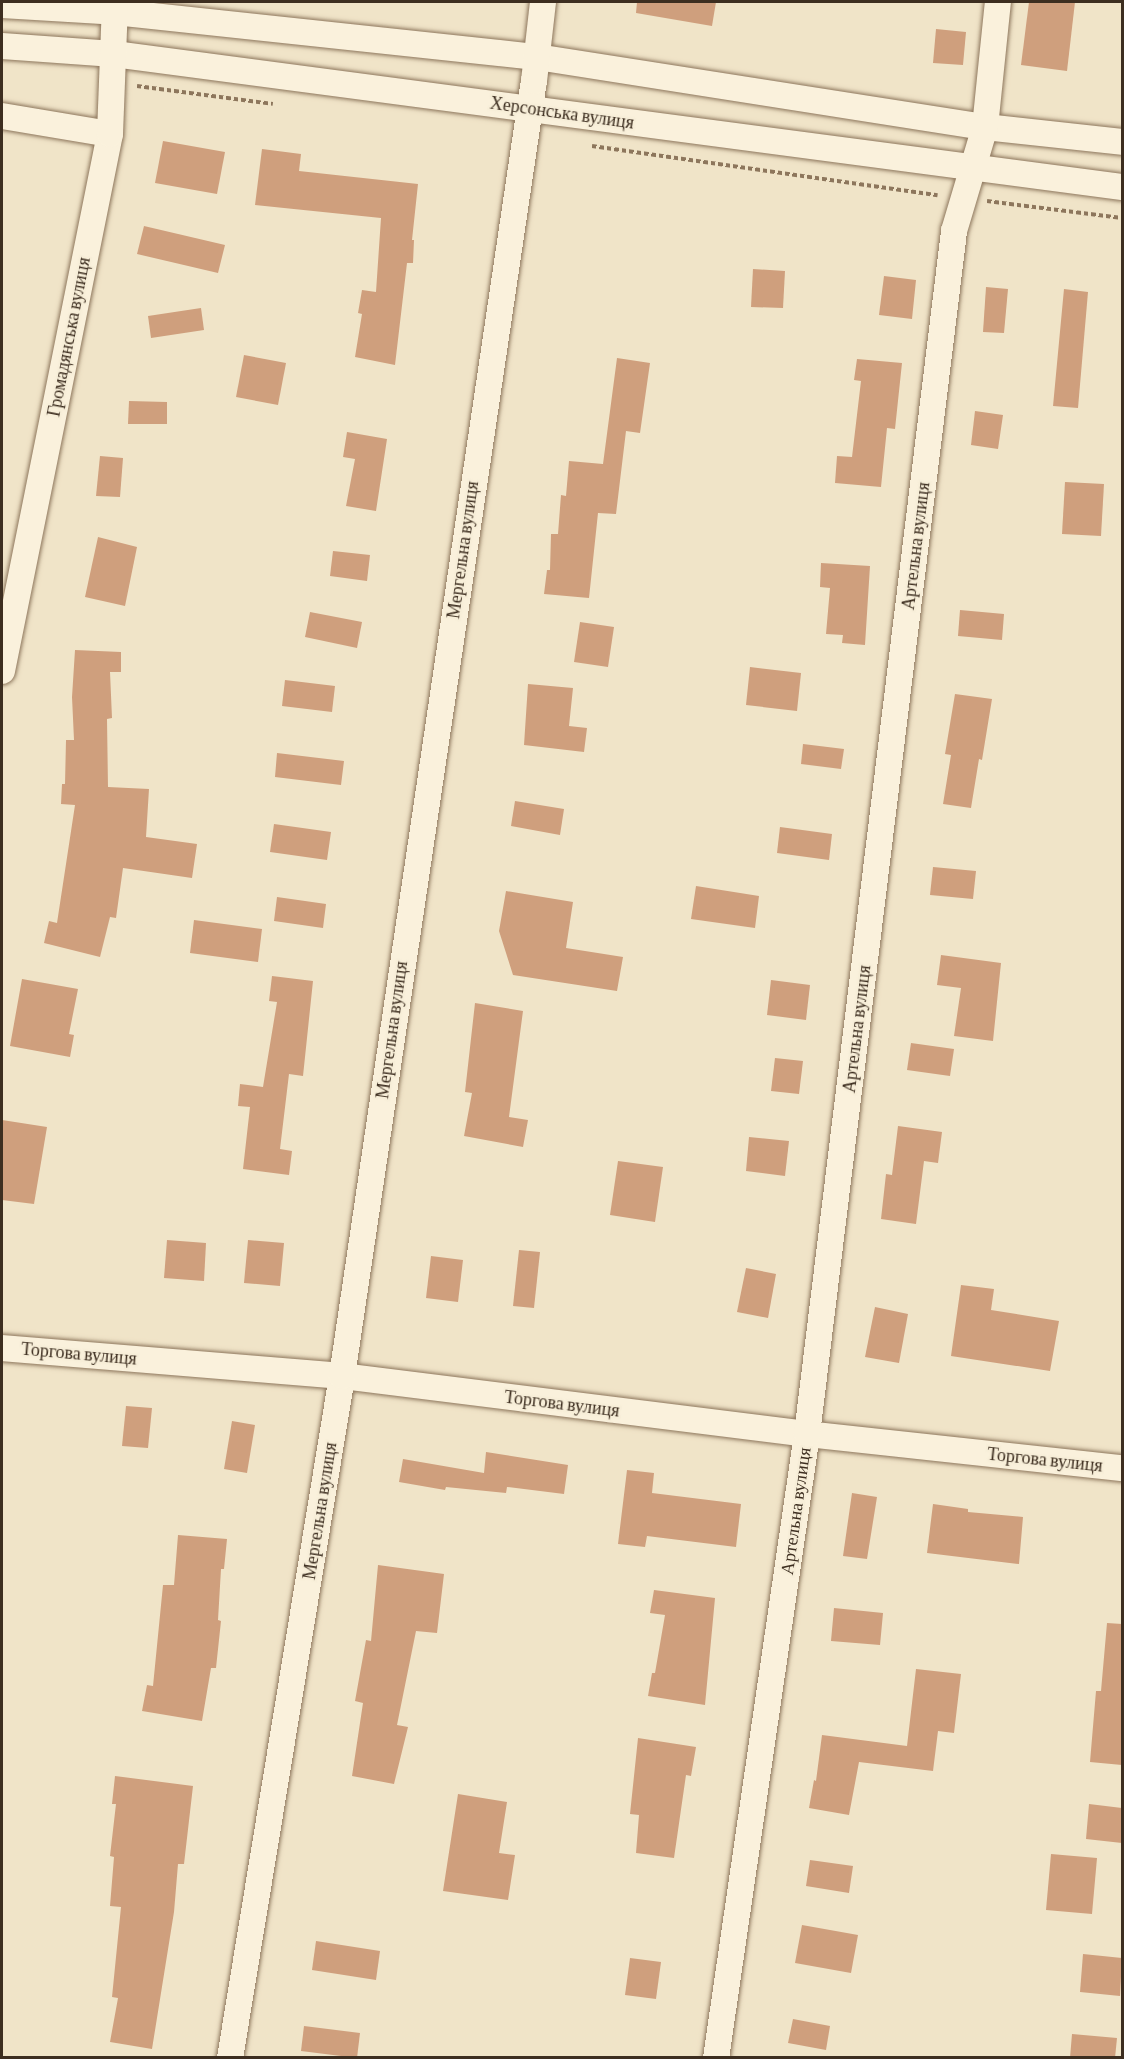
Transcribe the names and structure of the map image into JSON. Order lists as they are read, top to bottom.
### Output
{
  "streets": {
    "street": [
      "Херсонська вулиця",
      "Громадянська вулиця",
      "Артельна вулиця",
      "Мергельна вулиця",
      "Торгова вулиця"
    ]
  },
  "crossings": [
    ["Херсонська вулиця", "Громадянська вулиця"],
    ["Херсонська вулиця", "Артельна вулиця"],
    ["Херсонська вулиця", "Мергельна вулиця"],
    ["Артельна вулиця", "Торгова вулиця"],
    ["Мергельна вулиця", "Торгова вулиця"]
  ]
}
